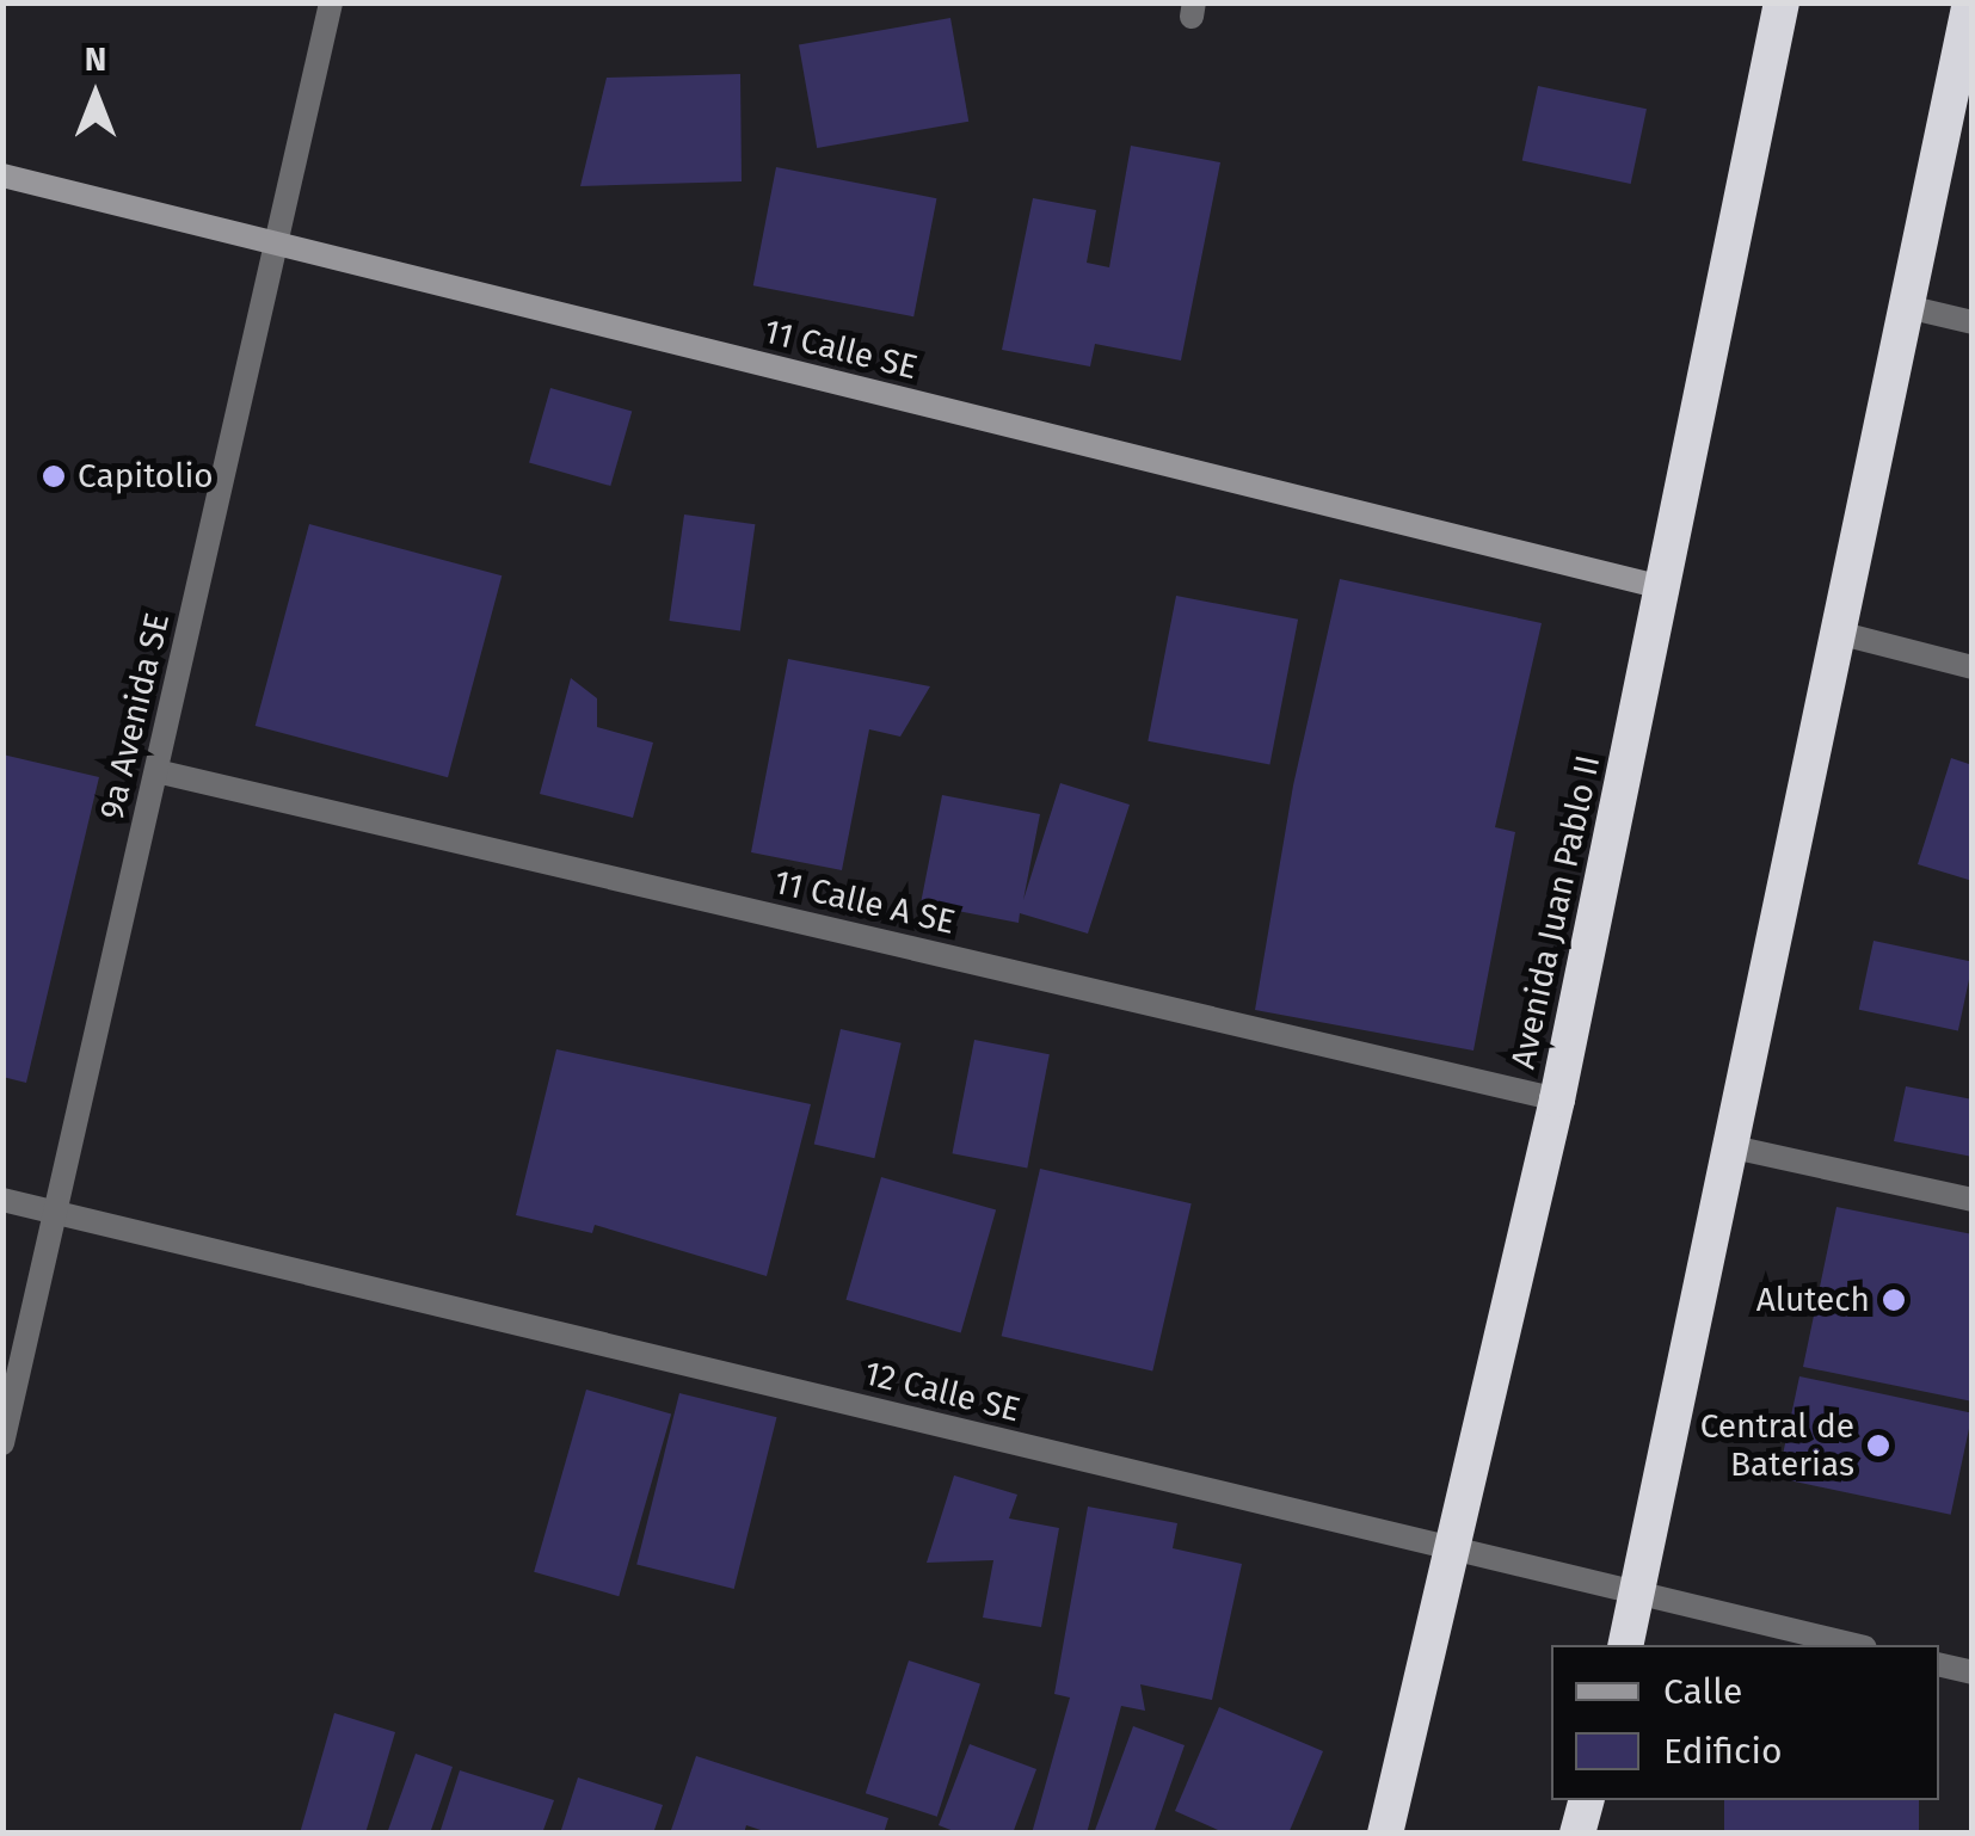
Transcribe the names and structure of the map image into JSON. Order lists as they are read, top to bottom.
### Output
{
  "streets": {
    "highway": ["Avenida Juan Pablo II"],
    "street": [
      "11 Calle SE",
      "9a Avenida SE",
      "11 Calle A SE",
      "12 Calle SE"
    ]
  },
  "crossings": [
    ["11 Calle SE", "9a Avenida SE"],
    ["11 Calle SE", "Avenida Juan Pablo II"],
    ["9a Avenida SE", "11 Calle A SE"],
    ["9a Avenida SE", "12 Calle SE"],
    ["11 Calle A SE", "Avenida Juan Pablo II"],
    ["Avenida Juan Pablo II", "12 Calle SE"]
  ],
  "places": ["Capitolio", "Alutech", "Central de Baterias"],
  "legend": ["Calle", "Edificio"],
  "north": "top"
}
